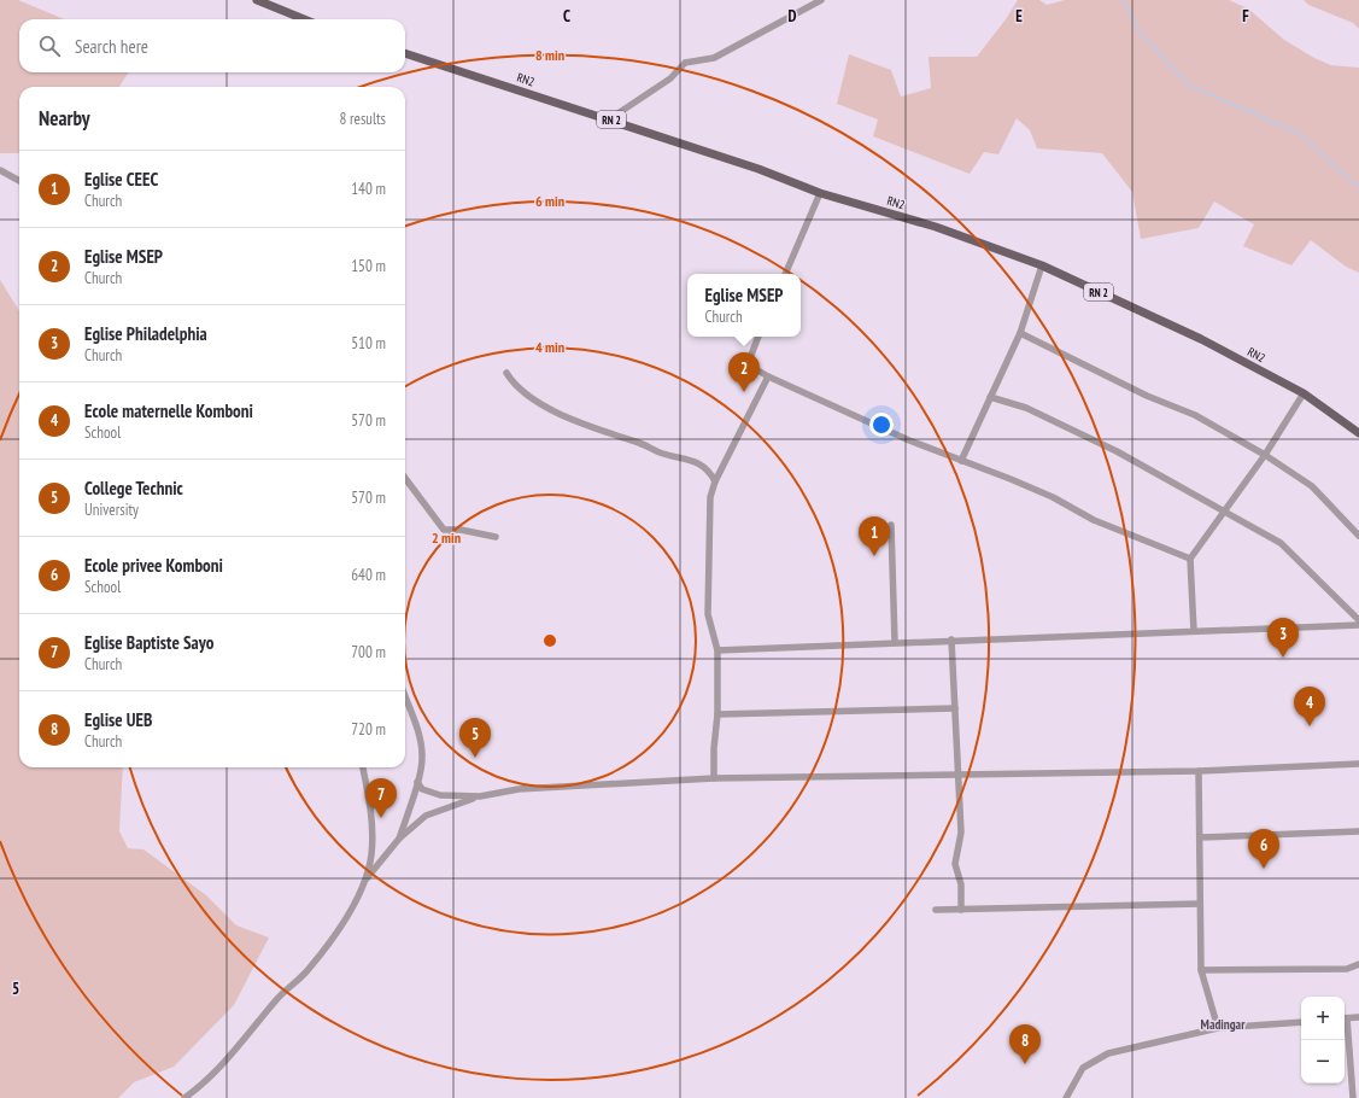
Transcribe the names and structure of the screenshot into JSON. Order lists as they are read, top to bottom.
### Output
{
  "streets": {
    "main road": ["RN2", "RN 2"]
  },
  "districts": ["Madingar"],
  "page": {
    "search": "Search here",
    "heading": ["Nearby", "8 results"],
    "list": [
      {
        "mark": "1",
        "name": "Eglise CEEC",
        "note": "Church",
        "value": "140 m"
      },
      {
        "mark": "2",
        "name": "Eglise MSEP",
        "note": "Church",
        "value": "150 m"
      },
      {
        "mark": "3",
        "name": "Eglise Philadelphia",
        "note": "Church",
        "value": "510 m"
      },
      {
        "mark": "4",
        "name": "Ecole maternelle Komboni",
        "note": "School",
        "value": "570 m"
      },
      {
        "mark": "5",
        "name": "College Technic",
        "note": "University",
        "value": "570 m"
      },
      {
        "mark": "6",
        "name": "Ecole privee Komboni",
        "note": "School",
        "value": "640 m"
      },
      {
        "mark": "7",
        "name": "Eglise Baptiste Sayo",
        "note": "Church",
        "value": "700 m"
      },
      {
        "mark": "8",
        "name": "Eglise UEB",
        "note": "Church",
        "value": "720 m"
      }
    ],
    "popup": ["Eglise MSEP", "Church"],
    "pins": [
      "2",
      "1",
      "3",
      "4",
      "5",
      "7",
      "6",
      "8"
    ],
    "map_buttons": ["+", "−"]
  },
  "grid": {
    "columns": [
      "C",
      "D",
      "E",
      "F"
    ],
    "rows": ["5"]
  },
  "rings": [
    "8 min",
    "6 min",
    "4 min",
    "2 min"
  ]
}
